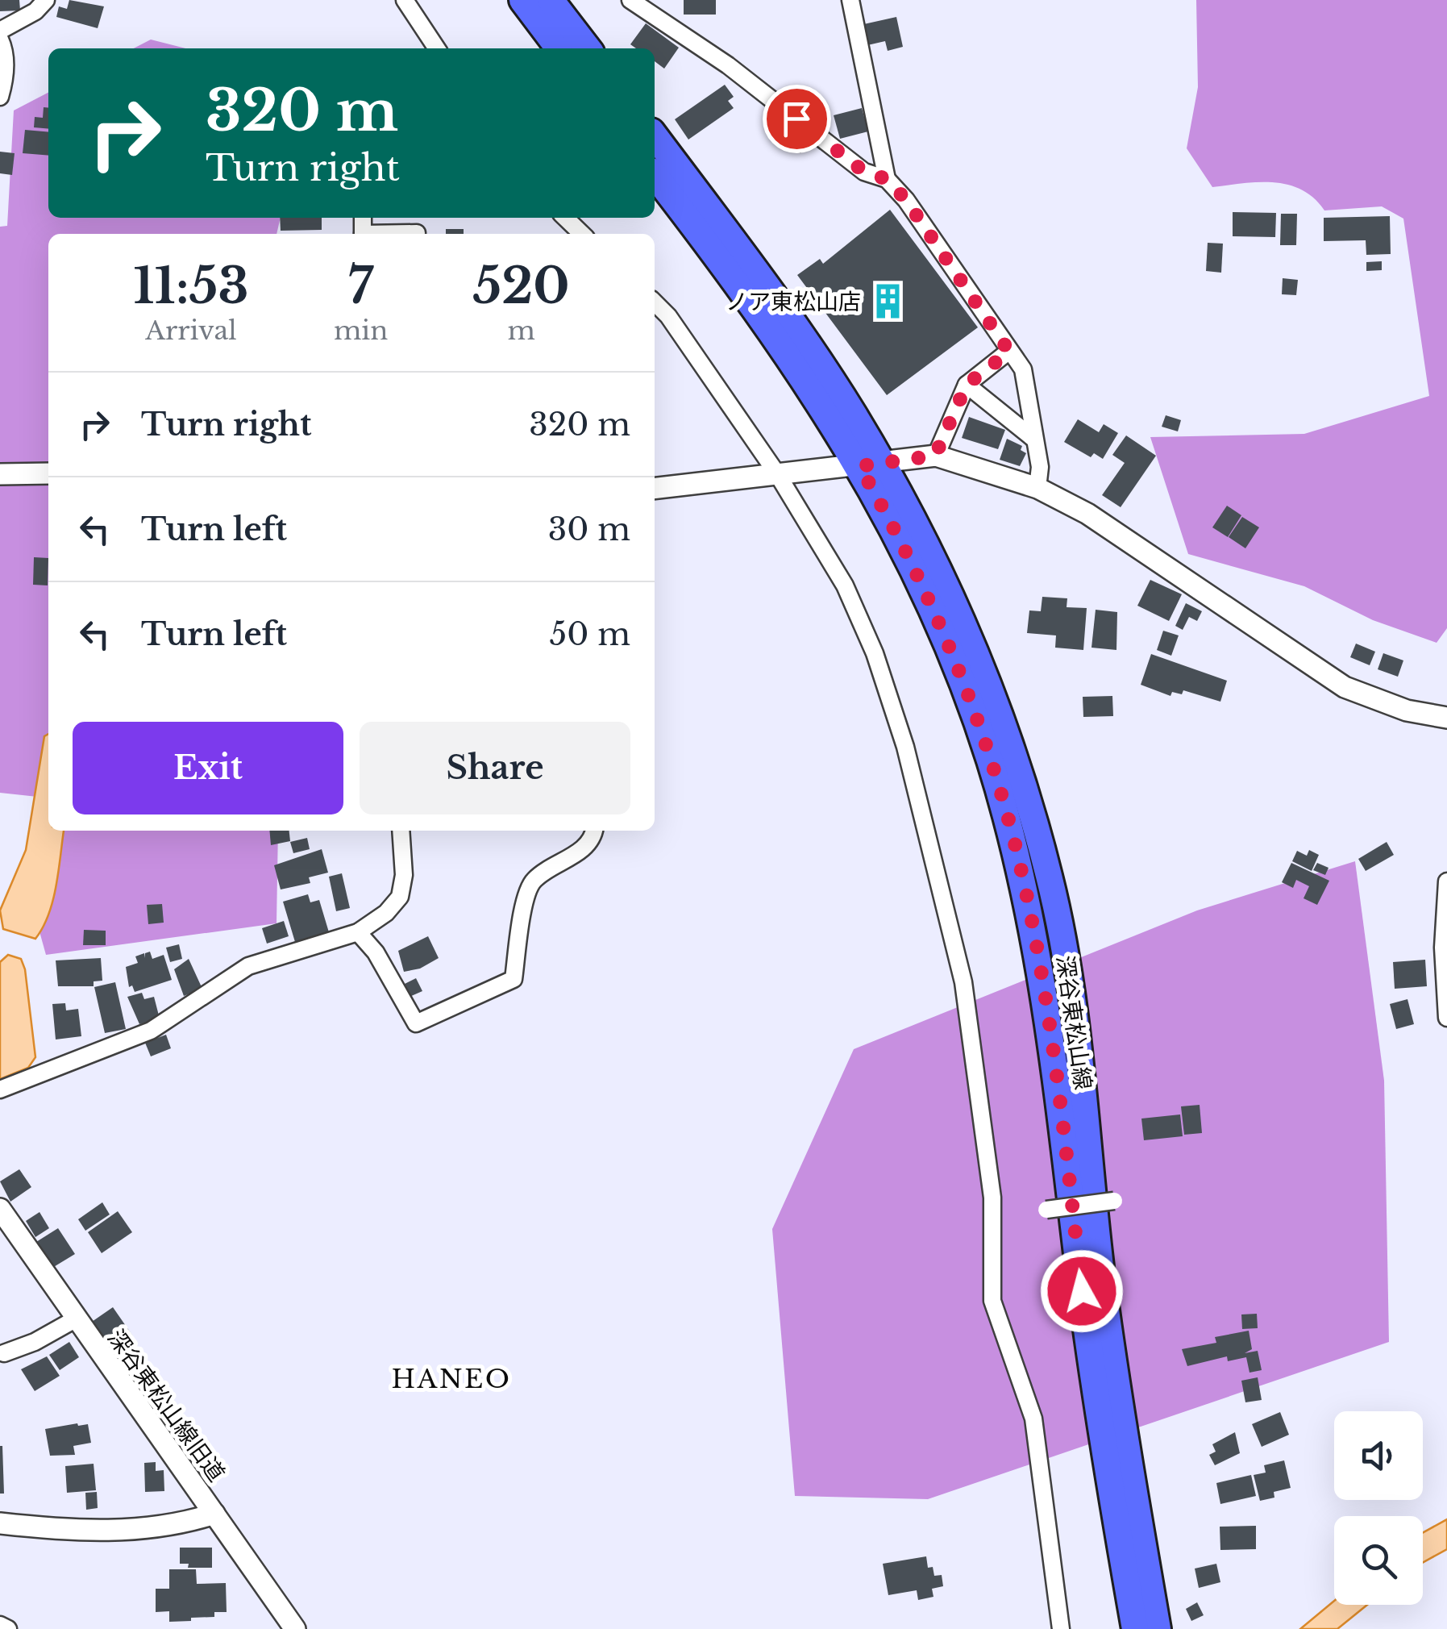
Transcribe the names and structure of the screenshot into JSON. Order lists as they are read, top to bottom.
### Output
{
  "streets": {
    "main road": ["深谷東松山線"],
    "street": ["深谷東松山線旧道"]
  },
  "districts": ["HANEO"],
  "places": {
    "building": ["ノア東松山店"]
  },
  "page": {
    "turn": ["320 m", "Turn right"],
    "eta": [
      "11:53",
      "Arrival",
      "7",
      "min",
      "520",
      "m"
    ],
    "list": [
      {
        "name": "Turn right",
        "value": "320 m"
      },
      {
        "name": "Turn left",
        "value": "30 m"
      },
      {
        "name": "Turn left",
        "value": "50 m"
      }
    ],
    "buttons": ["Exit", "Share"]
  }
}
